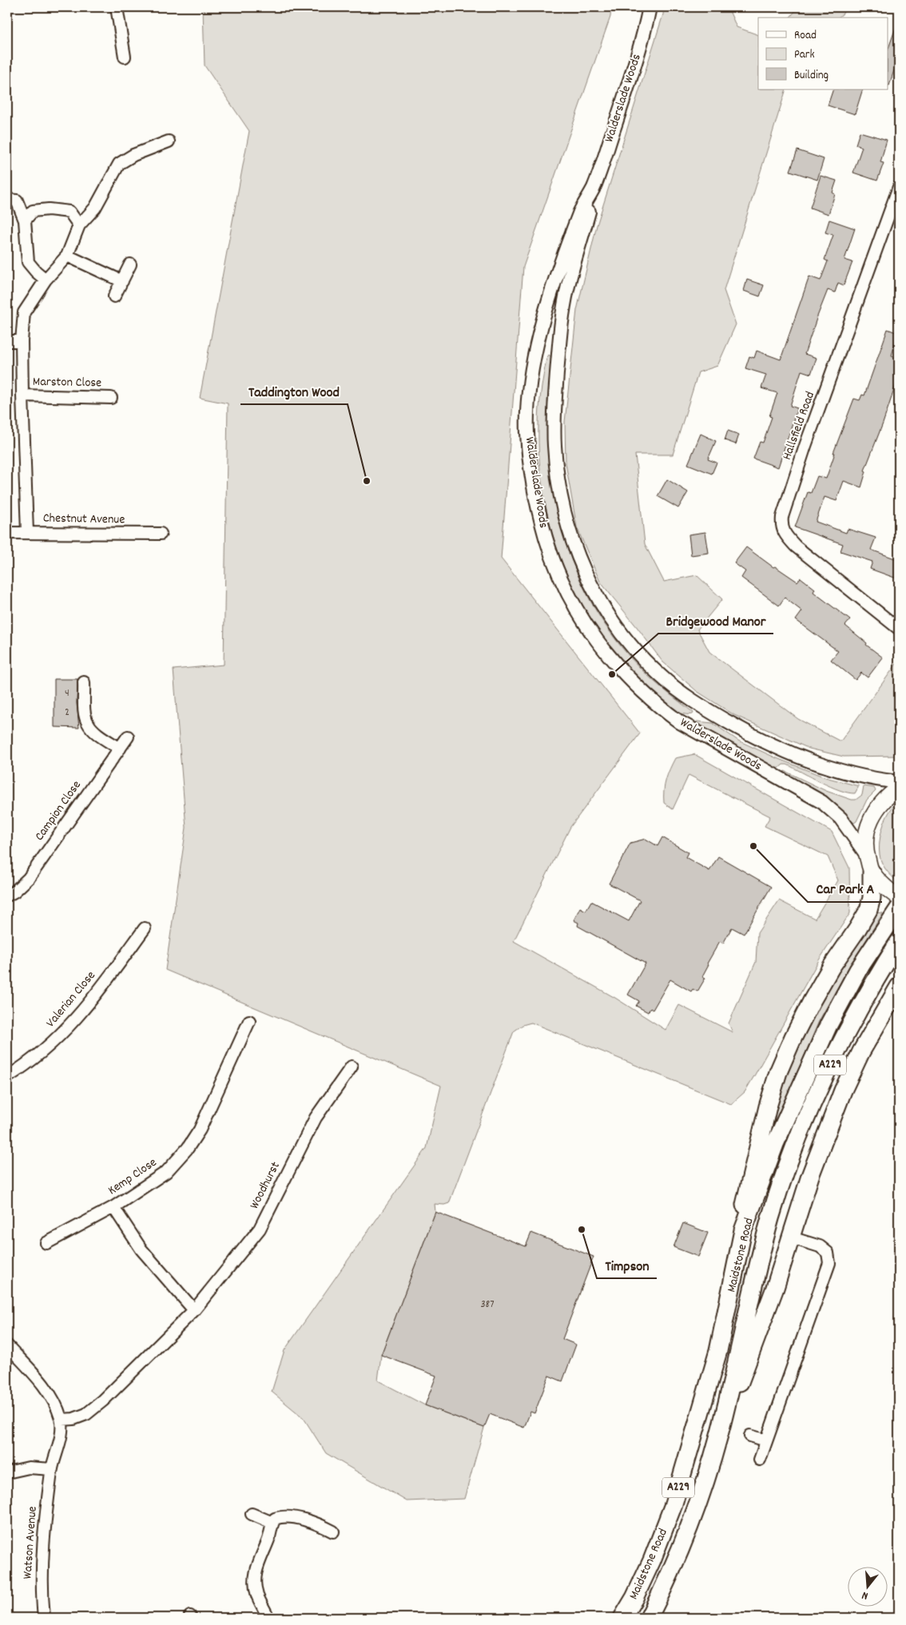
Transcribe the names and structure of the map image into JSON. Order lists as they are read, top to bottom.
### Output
{
  "streets": {
    "main road": ["A229", "Maidstone Road"],
    "street": [
      "Walderslade Woods",
      "Marston Close",
      "Hallsfield Road",
      "Chestnut Avenue",
      "Campion Close",
      "Valerian Close",
      "Kemp Close",
      "Woodhurst",
      "Watson Avenue"
    ]
  },
  "crossings": [
    ["Marston Close", "Chestnut Avenue"],
    ["A229", "Maidstone Road"],
    ["Woodhurst", "Watson Avenue"]
  ],
  "places": [
    "Taddington Wood",
    "Bridgewood Manor",
    "Car Park A",
    "Timpson"
  ],
  "house_numbers": ["4", "2", "387"],
  "legend": ["Road", "Park", "Building"],
  "north": "bottom"
}
